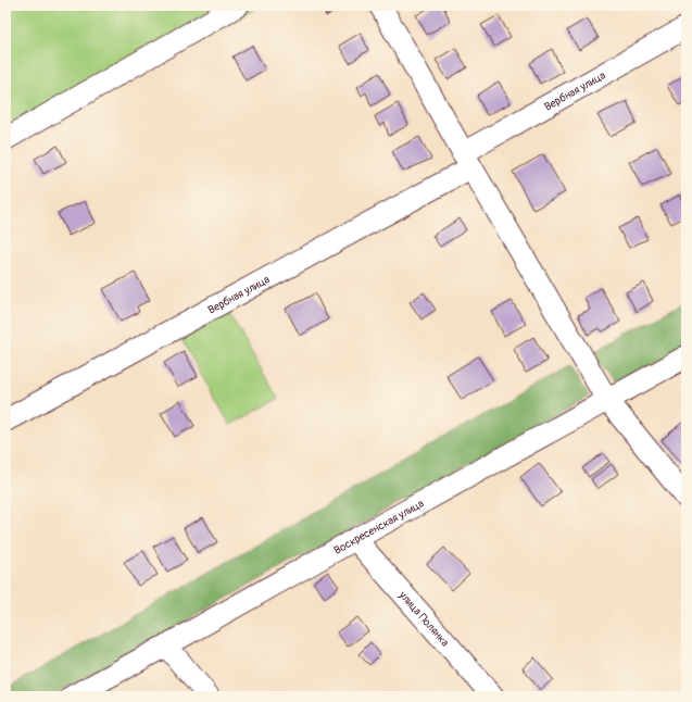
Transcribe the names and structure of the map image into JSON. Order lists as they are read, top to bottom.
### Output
{
  "streets": {
    "street": ["Вербная улица", "Воскресенская улица", "улица Полянка"]
  },
  "crossings": [
    ["Воскресенская улица", "улица Полянка"]
  ]
}
